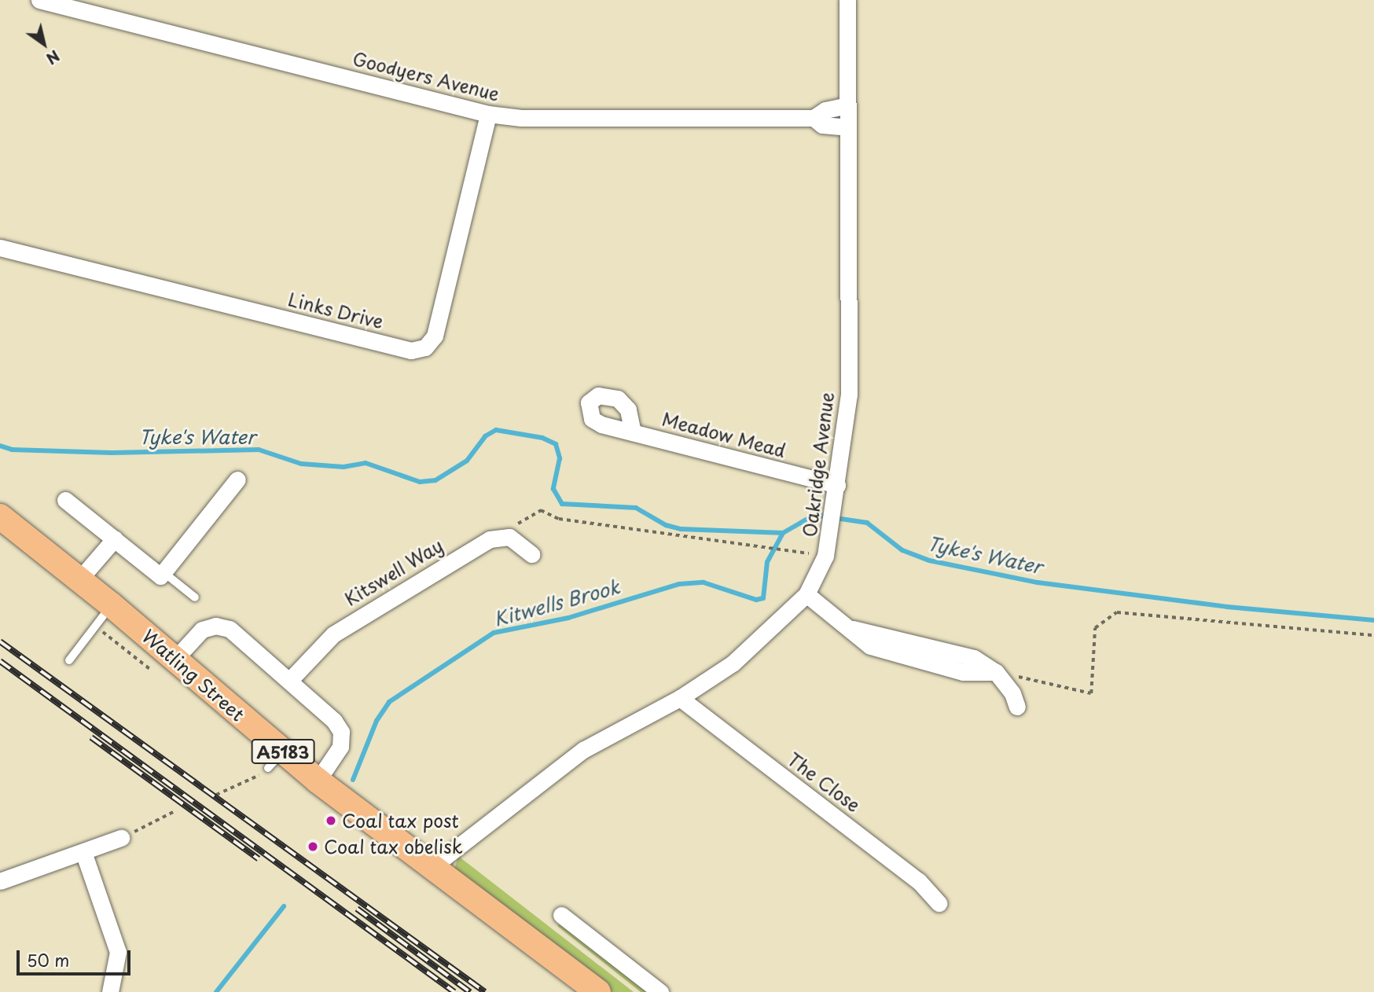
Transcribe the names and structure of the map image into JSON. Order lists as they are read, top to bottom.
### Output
{
  "streets": {
    "main road": ["Watling Street", "A5183"],
    "street": [
      "Goodyers Avenue",
      "Links Drive",
      "Meadow Mead",
      "Oakridge Avenue",
      "Kitswell Way",
      "The Close"
    ]
  },
  "crossings": [
    ["Goodyers Avenue", "Links Drive"],
    ["Goodyers Avenue", "Oakridge Avenue"],
    ["Meadow Mead", "Oakridge Avenue"],
    ["Oakridge Avenue", "Watling Street"],
    ["Oakridge Avenue", "The Close"]
  ],
  "water": ["Tyke's Water", "Kitwells Brook"],
  "places": ["Coal tax post", "Coal tax obelisk"],
  "scale_bar": "50 m",
  "north": "bottom right"
}
